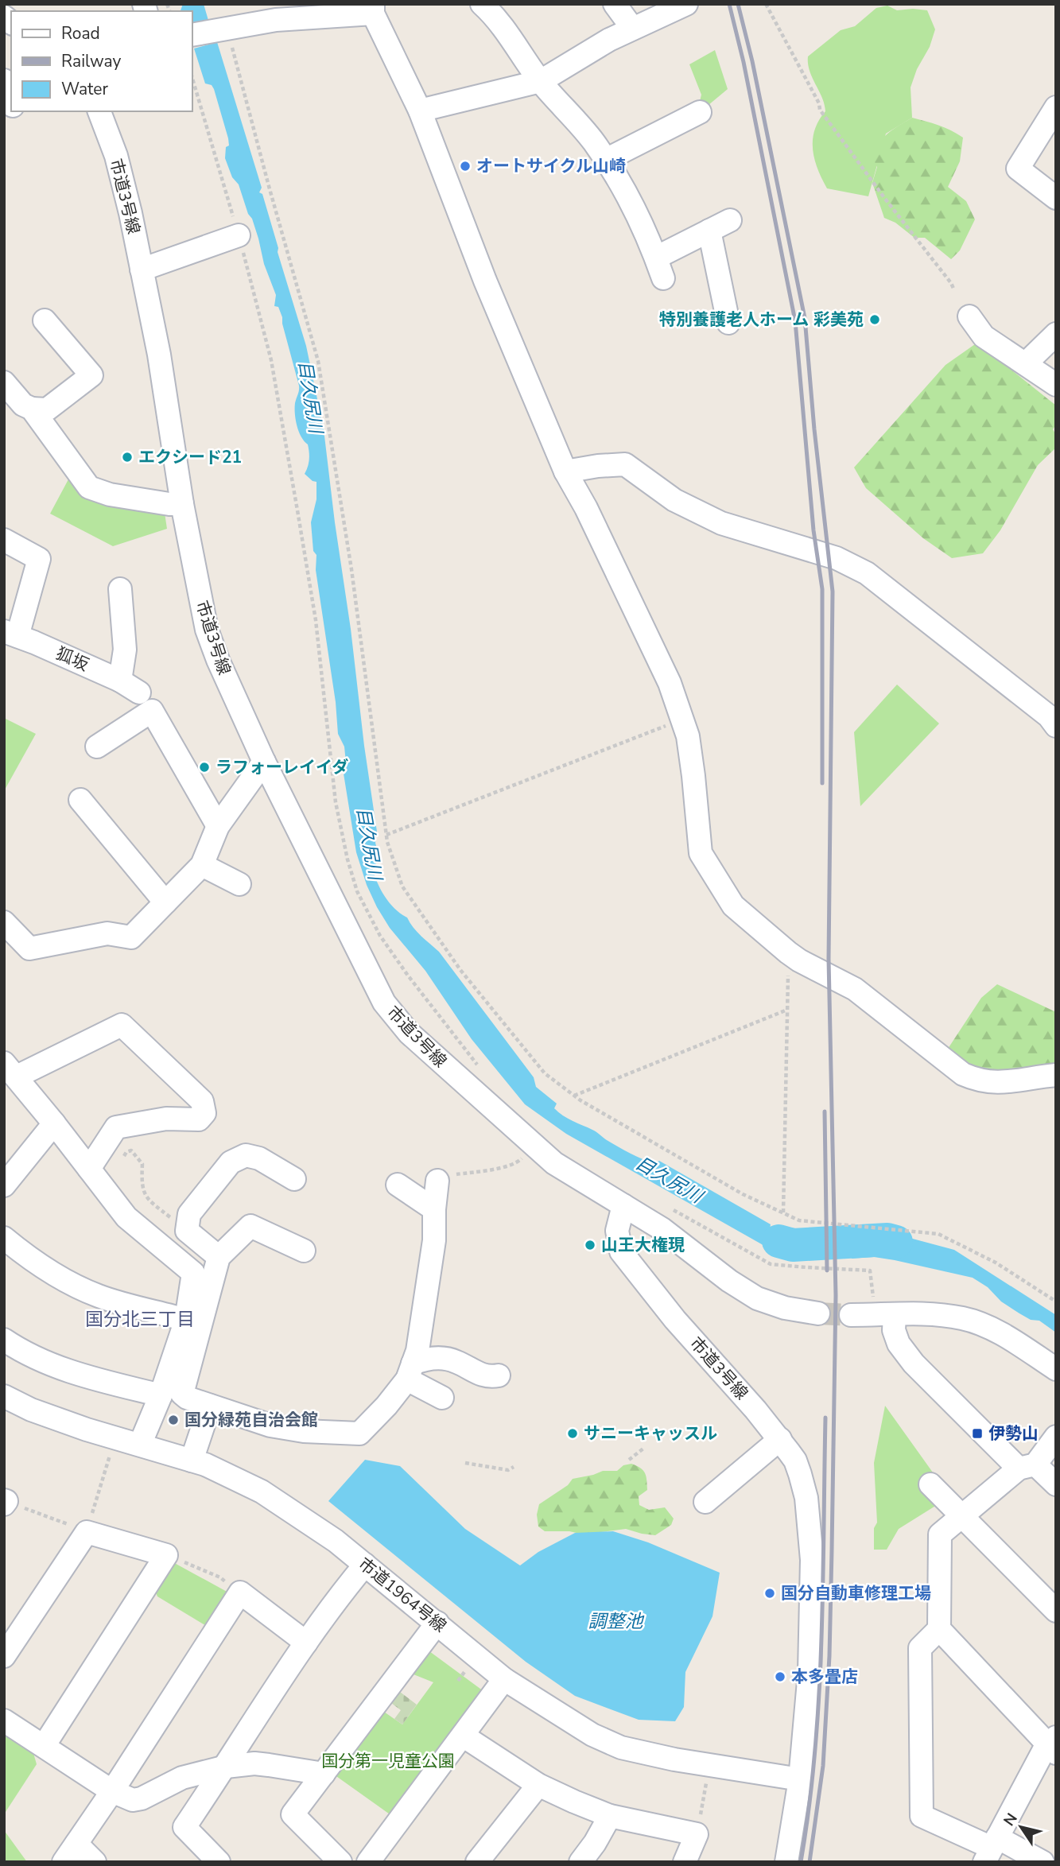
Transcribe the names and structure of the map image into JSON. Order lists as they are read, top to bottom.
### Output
{
  "streets": {
    "street": ["市道3号線", "狐坂", "市道1964号線"]
  },
  "crossings": [
    ["市道3号線", "市道1964号線"]
  ],
  "districts": ["国分北三丁目"],
  "water": ["目久尻川", "調整池"],
  "parks": ["国分第一児童公園"],
  "places": {
    "other": [
      "オートサイクル山崎",
      "特別養護老人ホーム 彩美苑",
      "エクシード21",
      "ラフォーレイイダ",
      "山王大権現",
      "国分緑苑自治会館",
      "サニーキャッスル",
      "国分自動車修理工場",
      "本多畳店"
    ],
    "transit": ["伊勢山"]
  },
  "legend": ["Road", "Railway", "Water"],
  "north": "top left"
}
